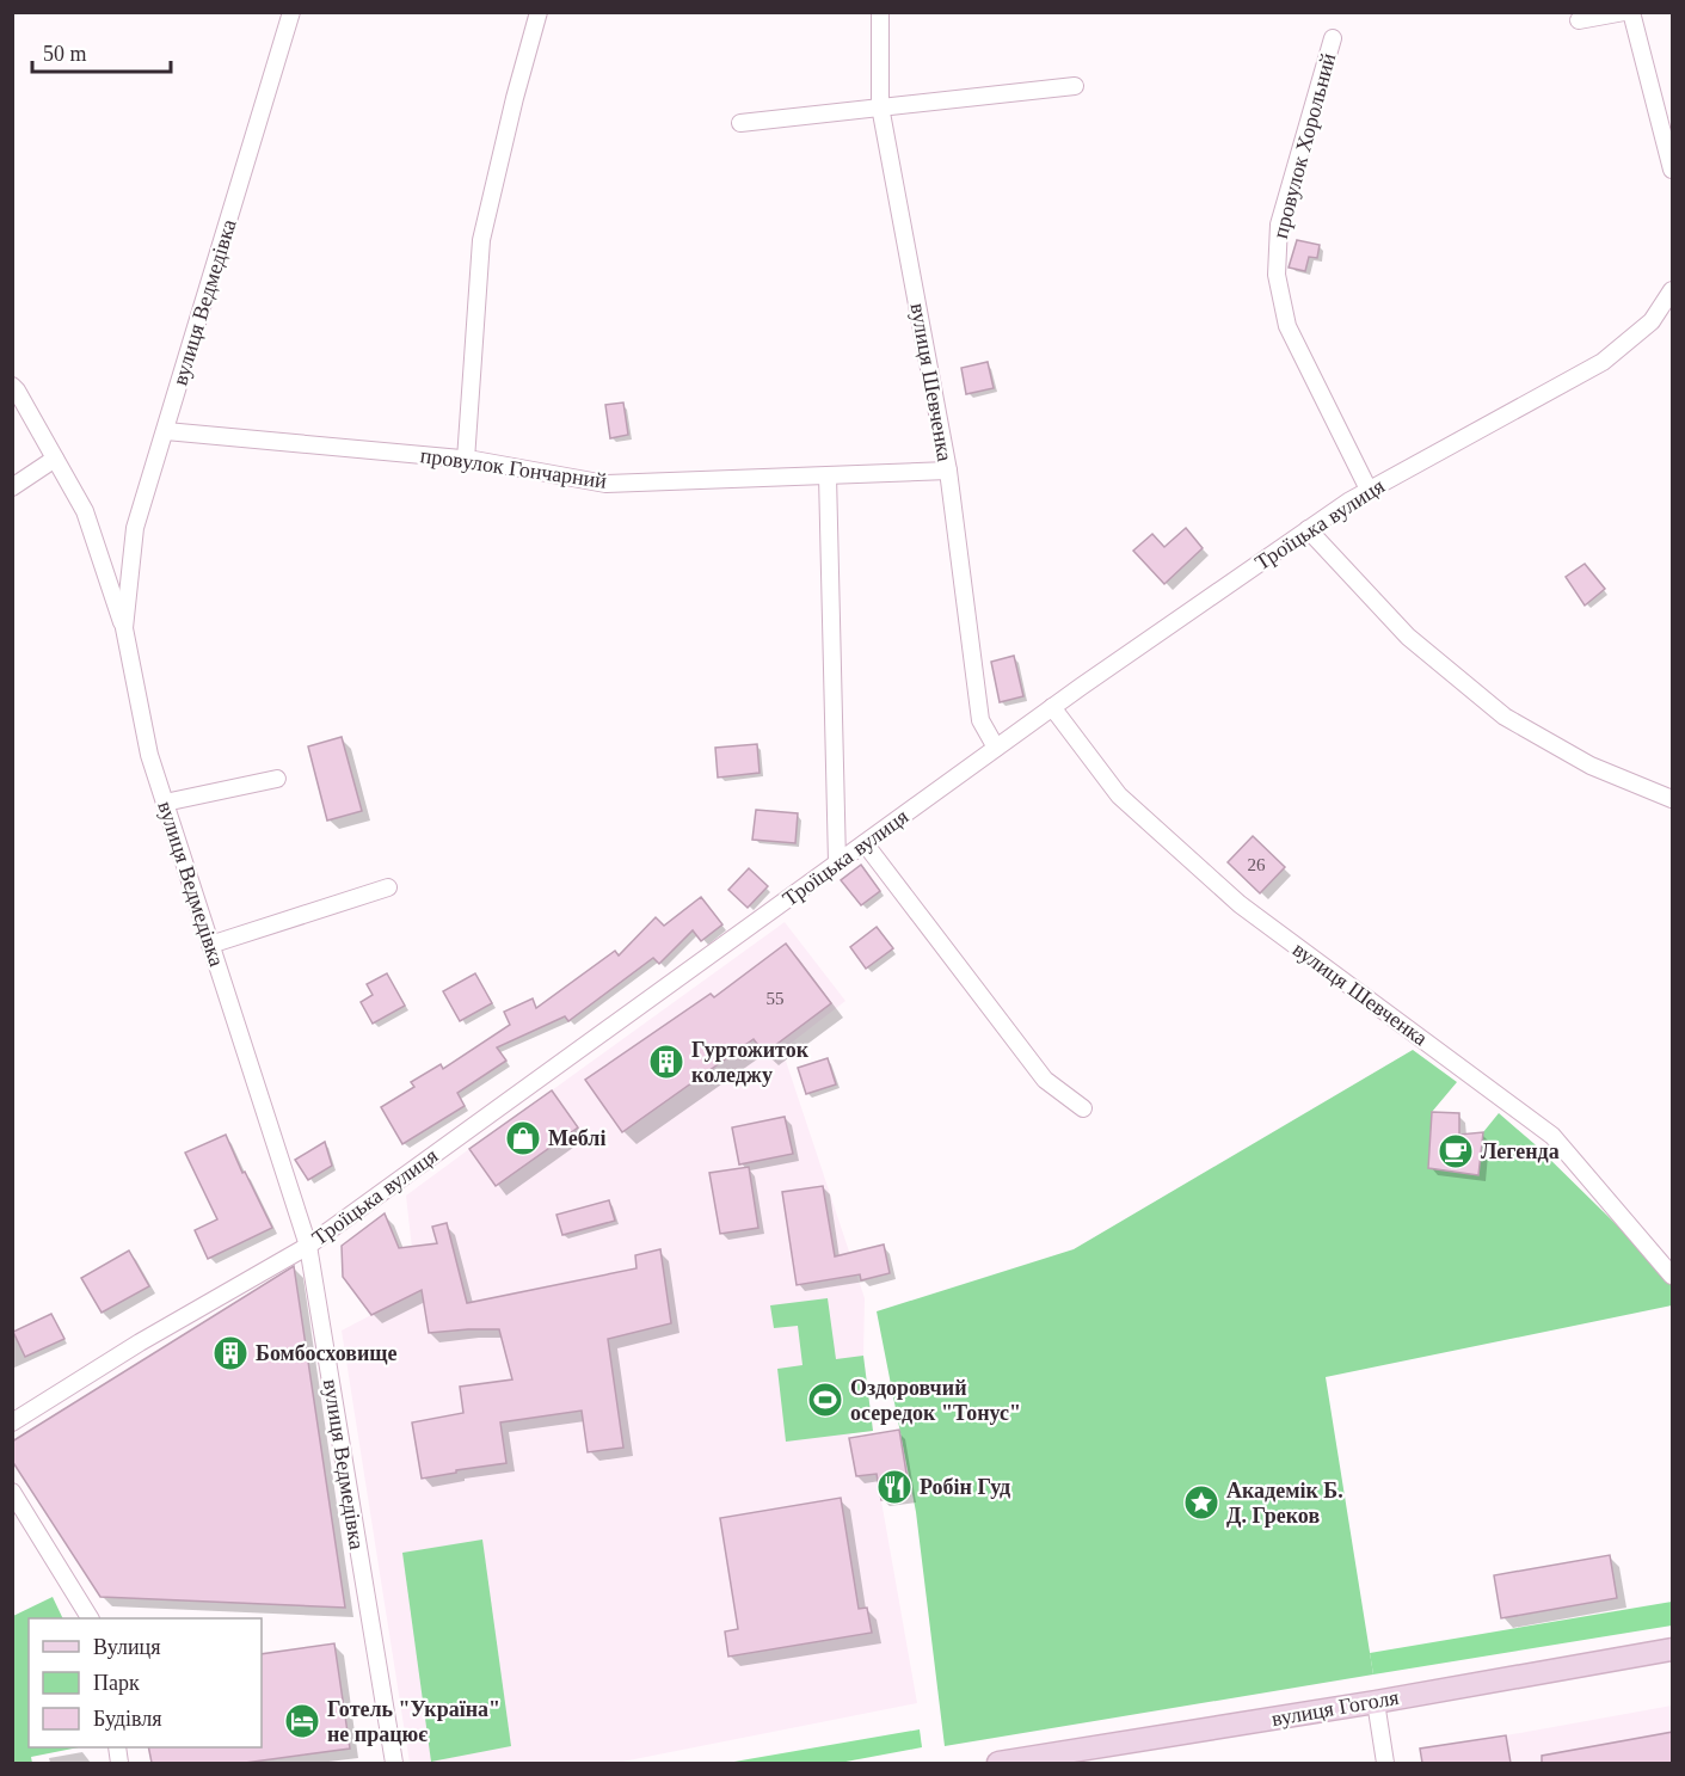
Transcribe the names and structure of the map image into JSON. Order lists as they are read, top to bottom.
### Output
{
  "streets": {
    "street": [
      "провулок Хорольний",
      "вулиця Ведмедівка",
      "вулиця Шевченка",
      "провулок Гончарний",
      "Троїцька вулиця",
      "вулиця Гоголя"
    ]
  },
  "crossings": [
    ["провулок Хорольний", "Троїцька вулиця"],
    ["вулиця Ведмедівка", "провулок Гончарний"],
    ["вулиця Ведмедівка", "Троїцька вулиця"],
    ["вулиця Шевченка", "провулок Гончарний"],
    ["вулиця Шевченка", "Троїцька вулиця"]
  ],
  "places": {
    "building": ["Гуртожиток коледжу", "Бомбосховище"],
    "shop": ["Меблі"],
    "cafe": ["Легенда"],
    "sports": ["Оздоровчий осередок \"Тонус\""],
    "restaurant": ["Робін Гуд"],
    "place": ["Академік Б. Д. Греков"],
    "hotel": ["Готель \"Україна\" не працює"]
  },
  "house_numbers": ["26", "55"],
  "legend": ["Вулиця", "Парк", "Будівля"],
  "scale_bar": "50 m"
}
